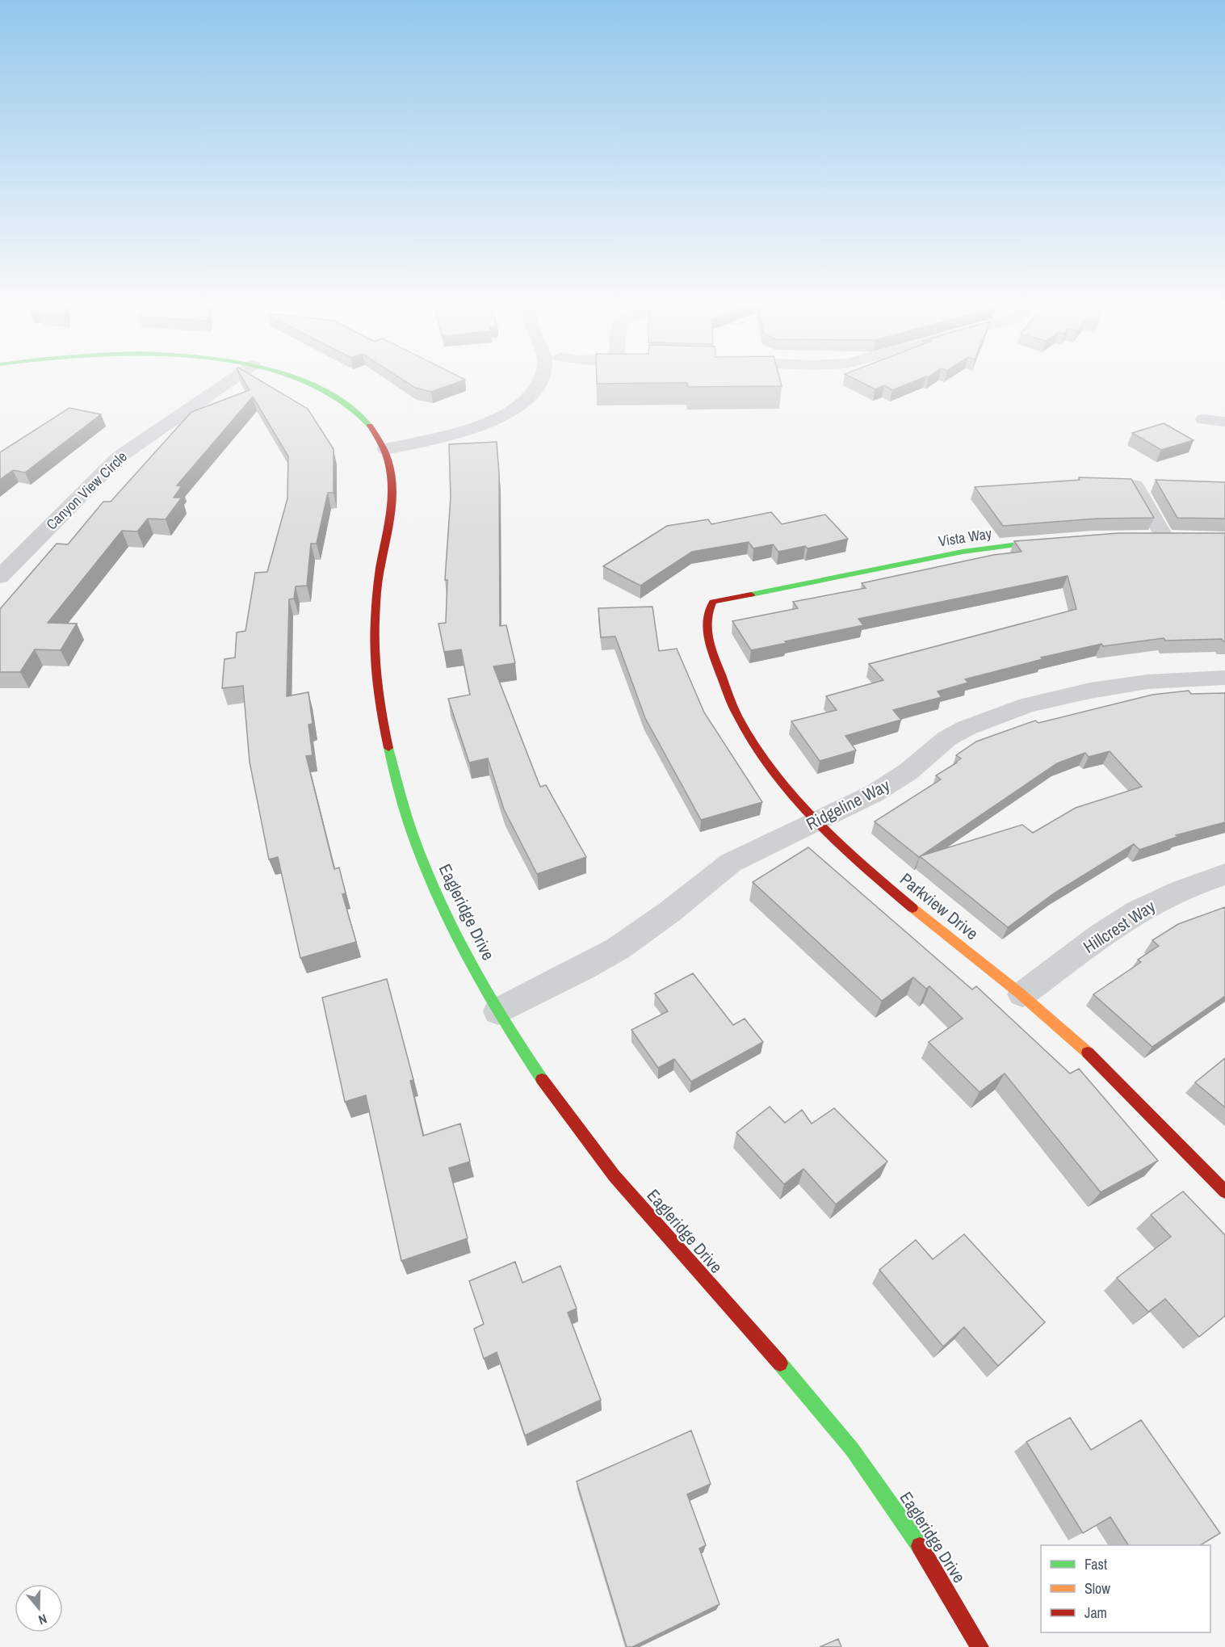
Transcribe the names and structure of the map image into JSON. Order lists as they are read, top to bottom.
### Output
{
  "streets": {
    "main road": ["Vista Way", "Parkview Drive", "Eagleridge Drive"],
    "street": ["Canyon View Circle", "Ridgeline Way", "Hillcrest Way"]
  },
  "crossings": [
    ["Vista Way", "Parkview Drive"],
    ["Ridgeline Way", "Parkview Drive"],
    ["Ridgeline Way", "Eagleridge Drive"],
    ["Parkview Drive", "Hillcrest Way"]
  ],
  "legend": ["Fast", "Slow", "Jam"],
  "north": "bottom"
}
